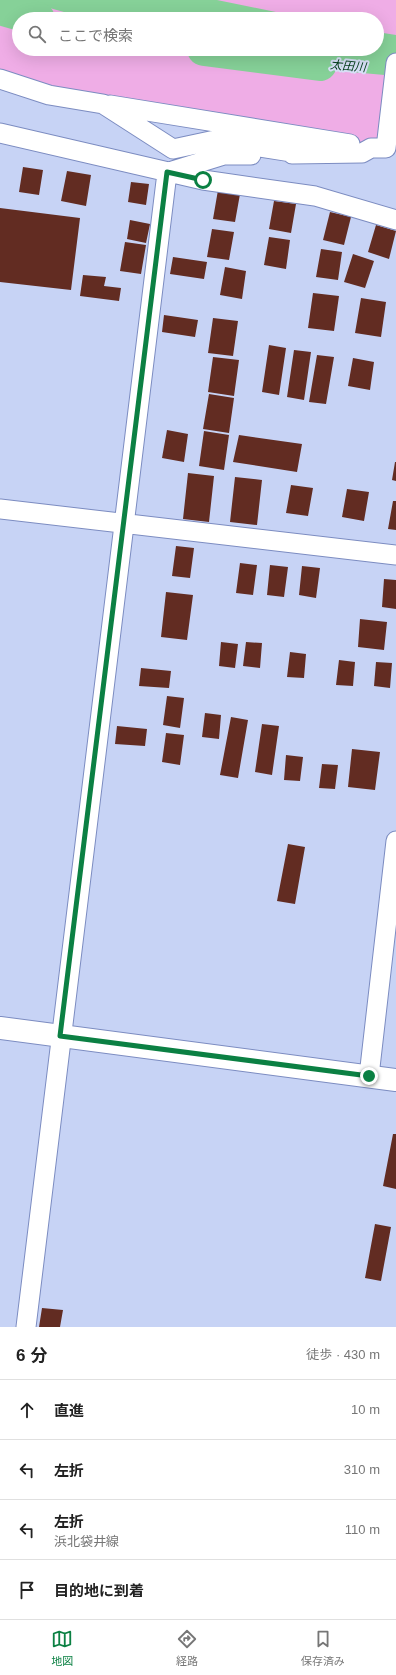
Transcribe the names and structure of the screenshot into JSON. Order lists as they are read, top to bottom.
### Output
{
  "water": ["太田川"],
  "page": {
    "search": "ここで検索",
    "heading": ["6 分", "徒歩 · 430 m"],
    "list": [
      ["直進", "10 m"],
      ["左折", "310 m"],
      ["左折", "浜北袋井線", "110 m"],
      "目的地に到着"
    ],
    "nav": ["地図", "経路", "保存済み"]
  }
}
